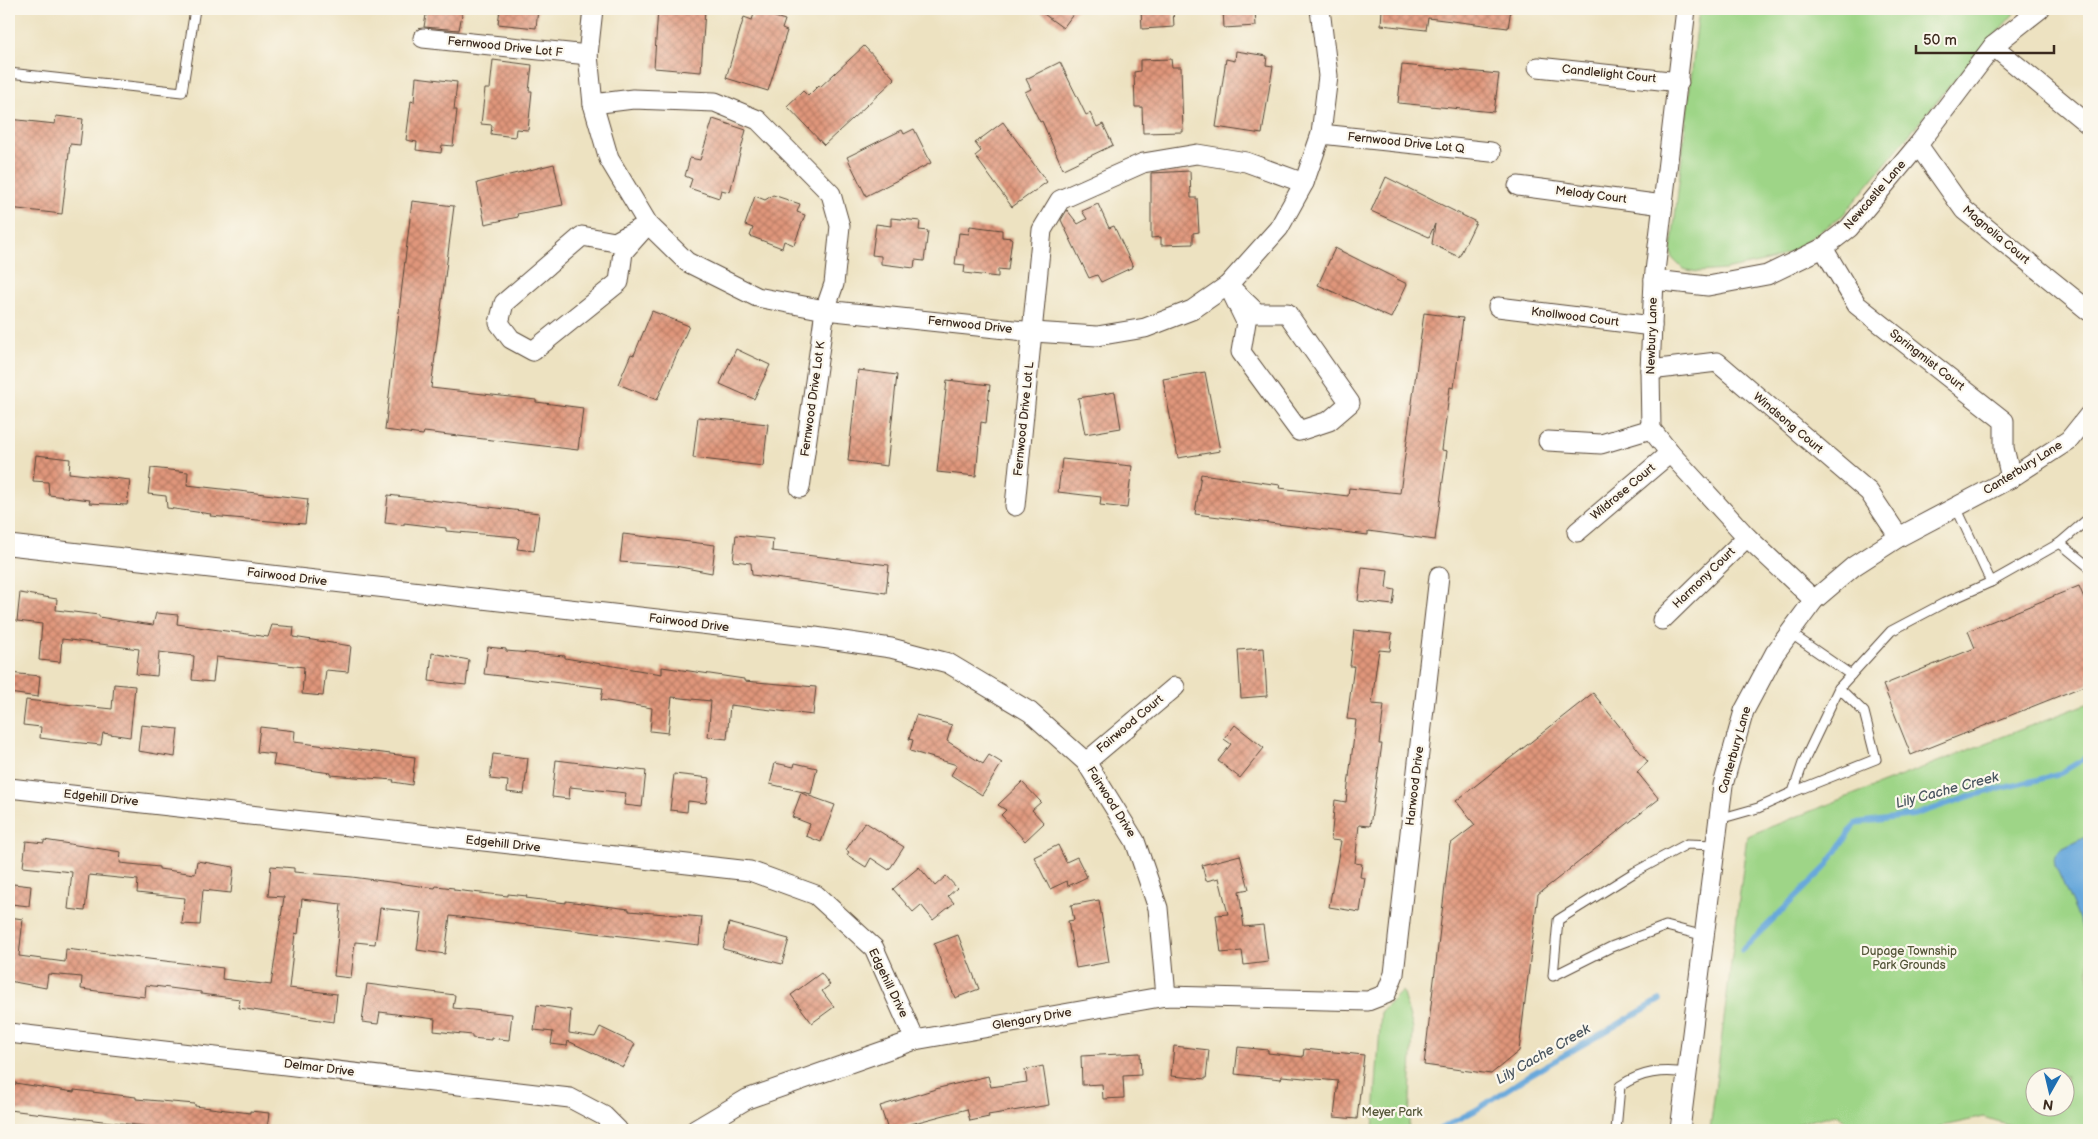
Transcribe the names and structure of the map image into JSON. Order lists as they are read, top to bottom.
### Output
{
  "streets": {
    "street": [
      "Fernwood Drive Lot F",
      "Candlelight Court",
      "Fernwood Drive Lot Q",
      "Melody Court",
      "Newcastle Lane",
      "Magnolia Court",
      "Knollwood Court",
      "Fernwood Drive",
      "Newbury Lane",
      "Springmist Court",
      "Fernwood Drive Lot K",
      "Fernwood Drive Lot L",
      "Windsong Court",
      "Canterbury Lane",
      "Wildrose Court",
      "Fairwood Drive",
      "Harmony Court",
      "Fairwood Court",
      "Harwood Drive",
      "Edgehill Drive",
      "Glengary Drive",
      "Delmar Drive"
    ]
  },
  "crossings": [
    ["Fernwood Drive Lot F", "Fernwood Drive"],
    ["Candlelight Court", "Newbury Lane"],
    ["Fernwood Drive Lot Q", "Fernwood Drive"],
    ["Melody Court", "Newbury Lane"],
    ["Newcastle Lane", "Magnolia Court"],
    ["Newcastle Lane", "Newbury Lane"],
    ["Newcastle Lane", "Springmist Court"],
    ["Knollwood Court", "Newbury Lane"],
    ["Fernwood Drive", "Fernwood Drive Lot K"],
    ["Fernwood Drive", "Fernwood Drive Lot L"],
    ["Newbury Lane", "Windsong Court"],
    ["Springmist Court", "Canterbury Lane"],
    ["Windsong Court", "Canterbury Lane"],
    ["Fairwood Drive", "Fairwood Court"],
    ["Fairwood Drive", "Glengary Drive"],
    ["Harwood Drive", "Glengary Drive"],
    ["Edgehill Drive", "Glengary Drive"]
  ],
  "water": ["Lily Cache Creek"],
  "parks": ["Dupage Township Park Grounds", "Meyer Park"],
  "scale_bar": "50 m",
  "north": "bottom"
}
